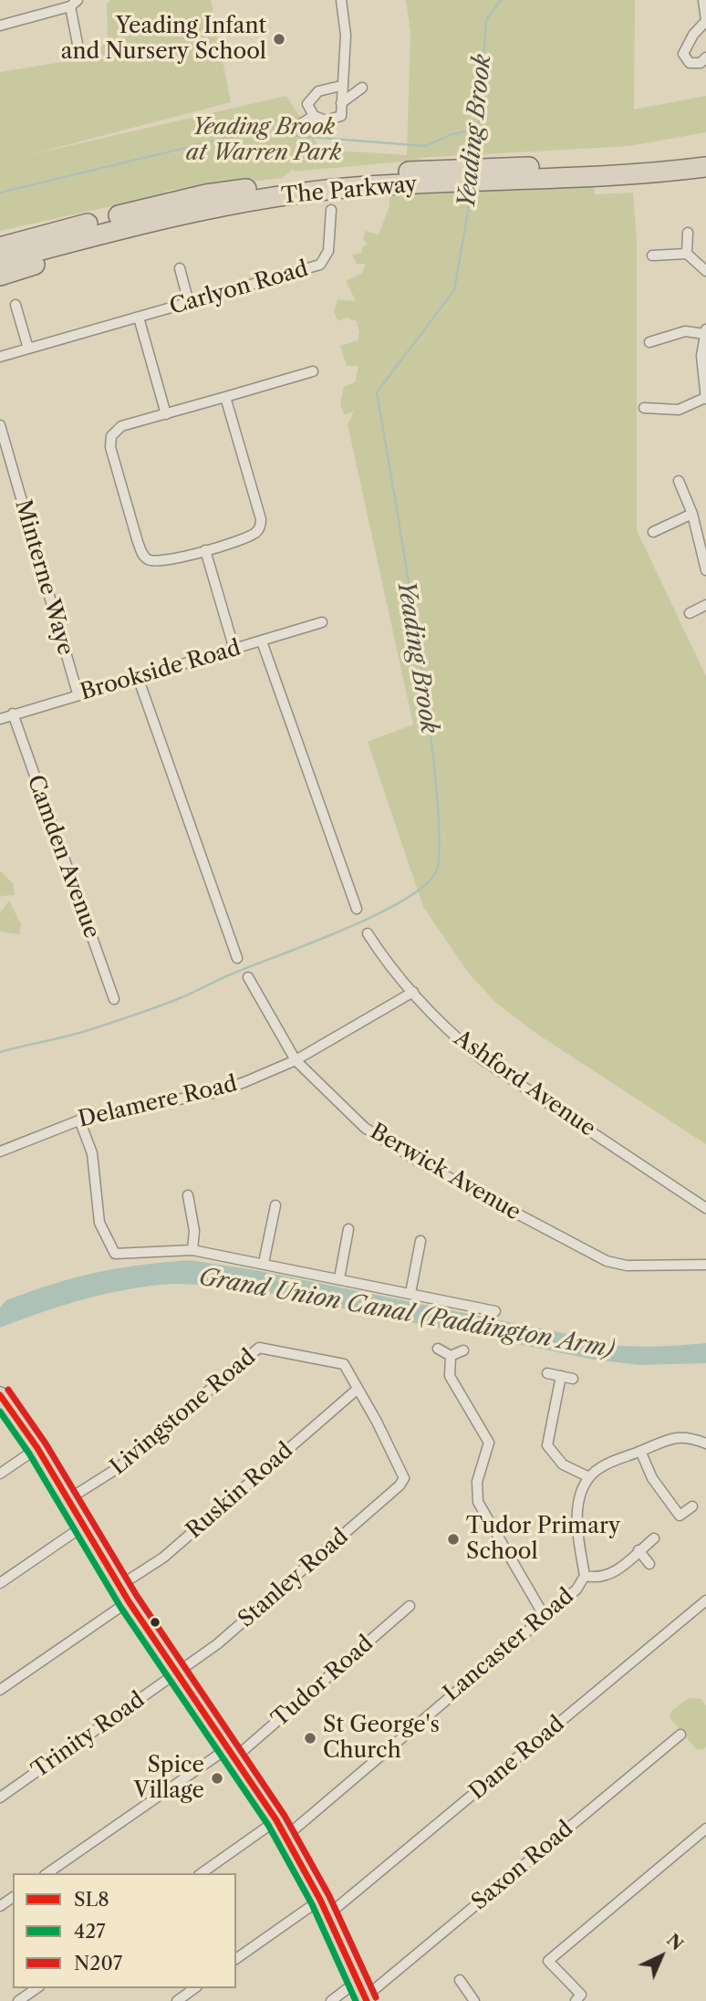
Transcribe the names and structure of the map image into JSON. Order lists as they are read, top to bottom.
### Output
{
  "streets": {
    "highway": ["The Parkway"],
    "street": [
      "Carlyon Road",
      "Minterne Waye",
      "Brookside Road",
      "Camden Avenue",
      "Ashford Avenue",
      "Delamere Road",
      "Berwick Avenue",
      "Livingstone Road",
      "Ruskin Road",
      "Stanley Road",
      "Lancaster Road",
      "Tudor Road",
      "Trinity Road",
      "Dane Road",
      "Saxon Road"
    ]
  },
  "crossings": [
    ["Minterne Waye", "Brookside Road"],
    ["Brookside Road", "Camden Avenue"],
    ["Ashford Avenue", "Delamere Road"],
    ["Delamere Road", "Berwick Avenue"],
    ["Livingstone Road", "Ruskin Road"],
    ["Livingstone Road", "Stanley Road"],
    ["Ruskin Road", "Stanley Road"],
    ["Stanley Road", "Trinity Road"]
  ],
  "water": ["Yeading Brook", "Grand Union Canal (Paddington Arm)"],
  "parks": ["Yeading Brook at Warren Park"],
  "places": [
    "Yeading Infant and Nursery School",
    "Tudor Primary School",
    "St George's Church",
    "Spice Village"
  ],
  "lines": ["transit line N207", "transit line SL8", "transit line 427"],
  "legend": ["SL8", "427", "N207"],
  "north": "top right"
}
